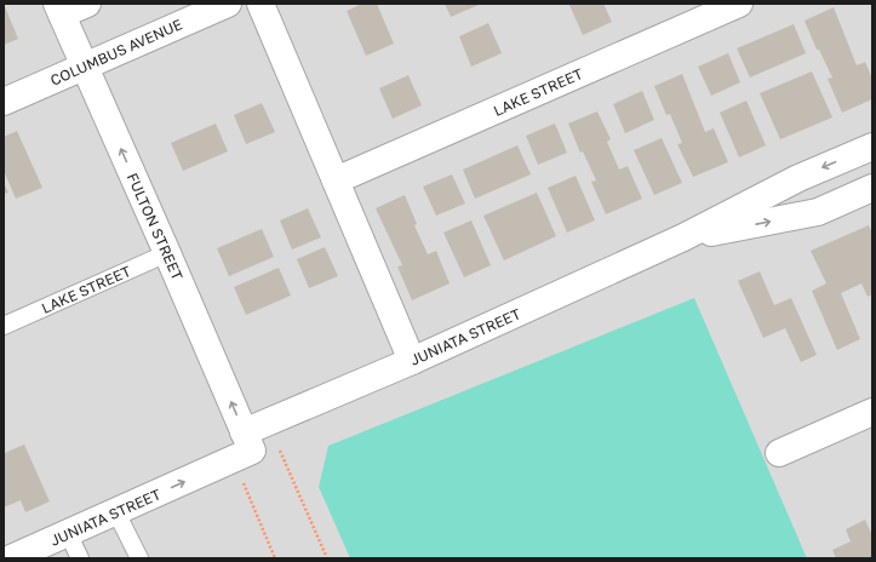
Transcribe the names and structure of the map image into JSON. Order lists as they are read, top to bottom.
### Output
{
  "streets": {
    "street": [
      "COLUMBUS AVENUE",
      "LAKE STREET",
      "FULTON STREET",
      "JUNIATA STREET"
    ]
  },
  "crossings": [
    ["COLUMBUS AVENUE", "FULTON STREET"],
    ["LAKE STREET", "FULTON STREET"],
    ["FULTON STREET", "JUNIATA STREET"]
  ]
}
